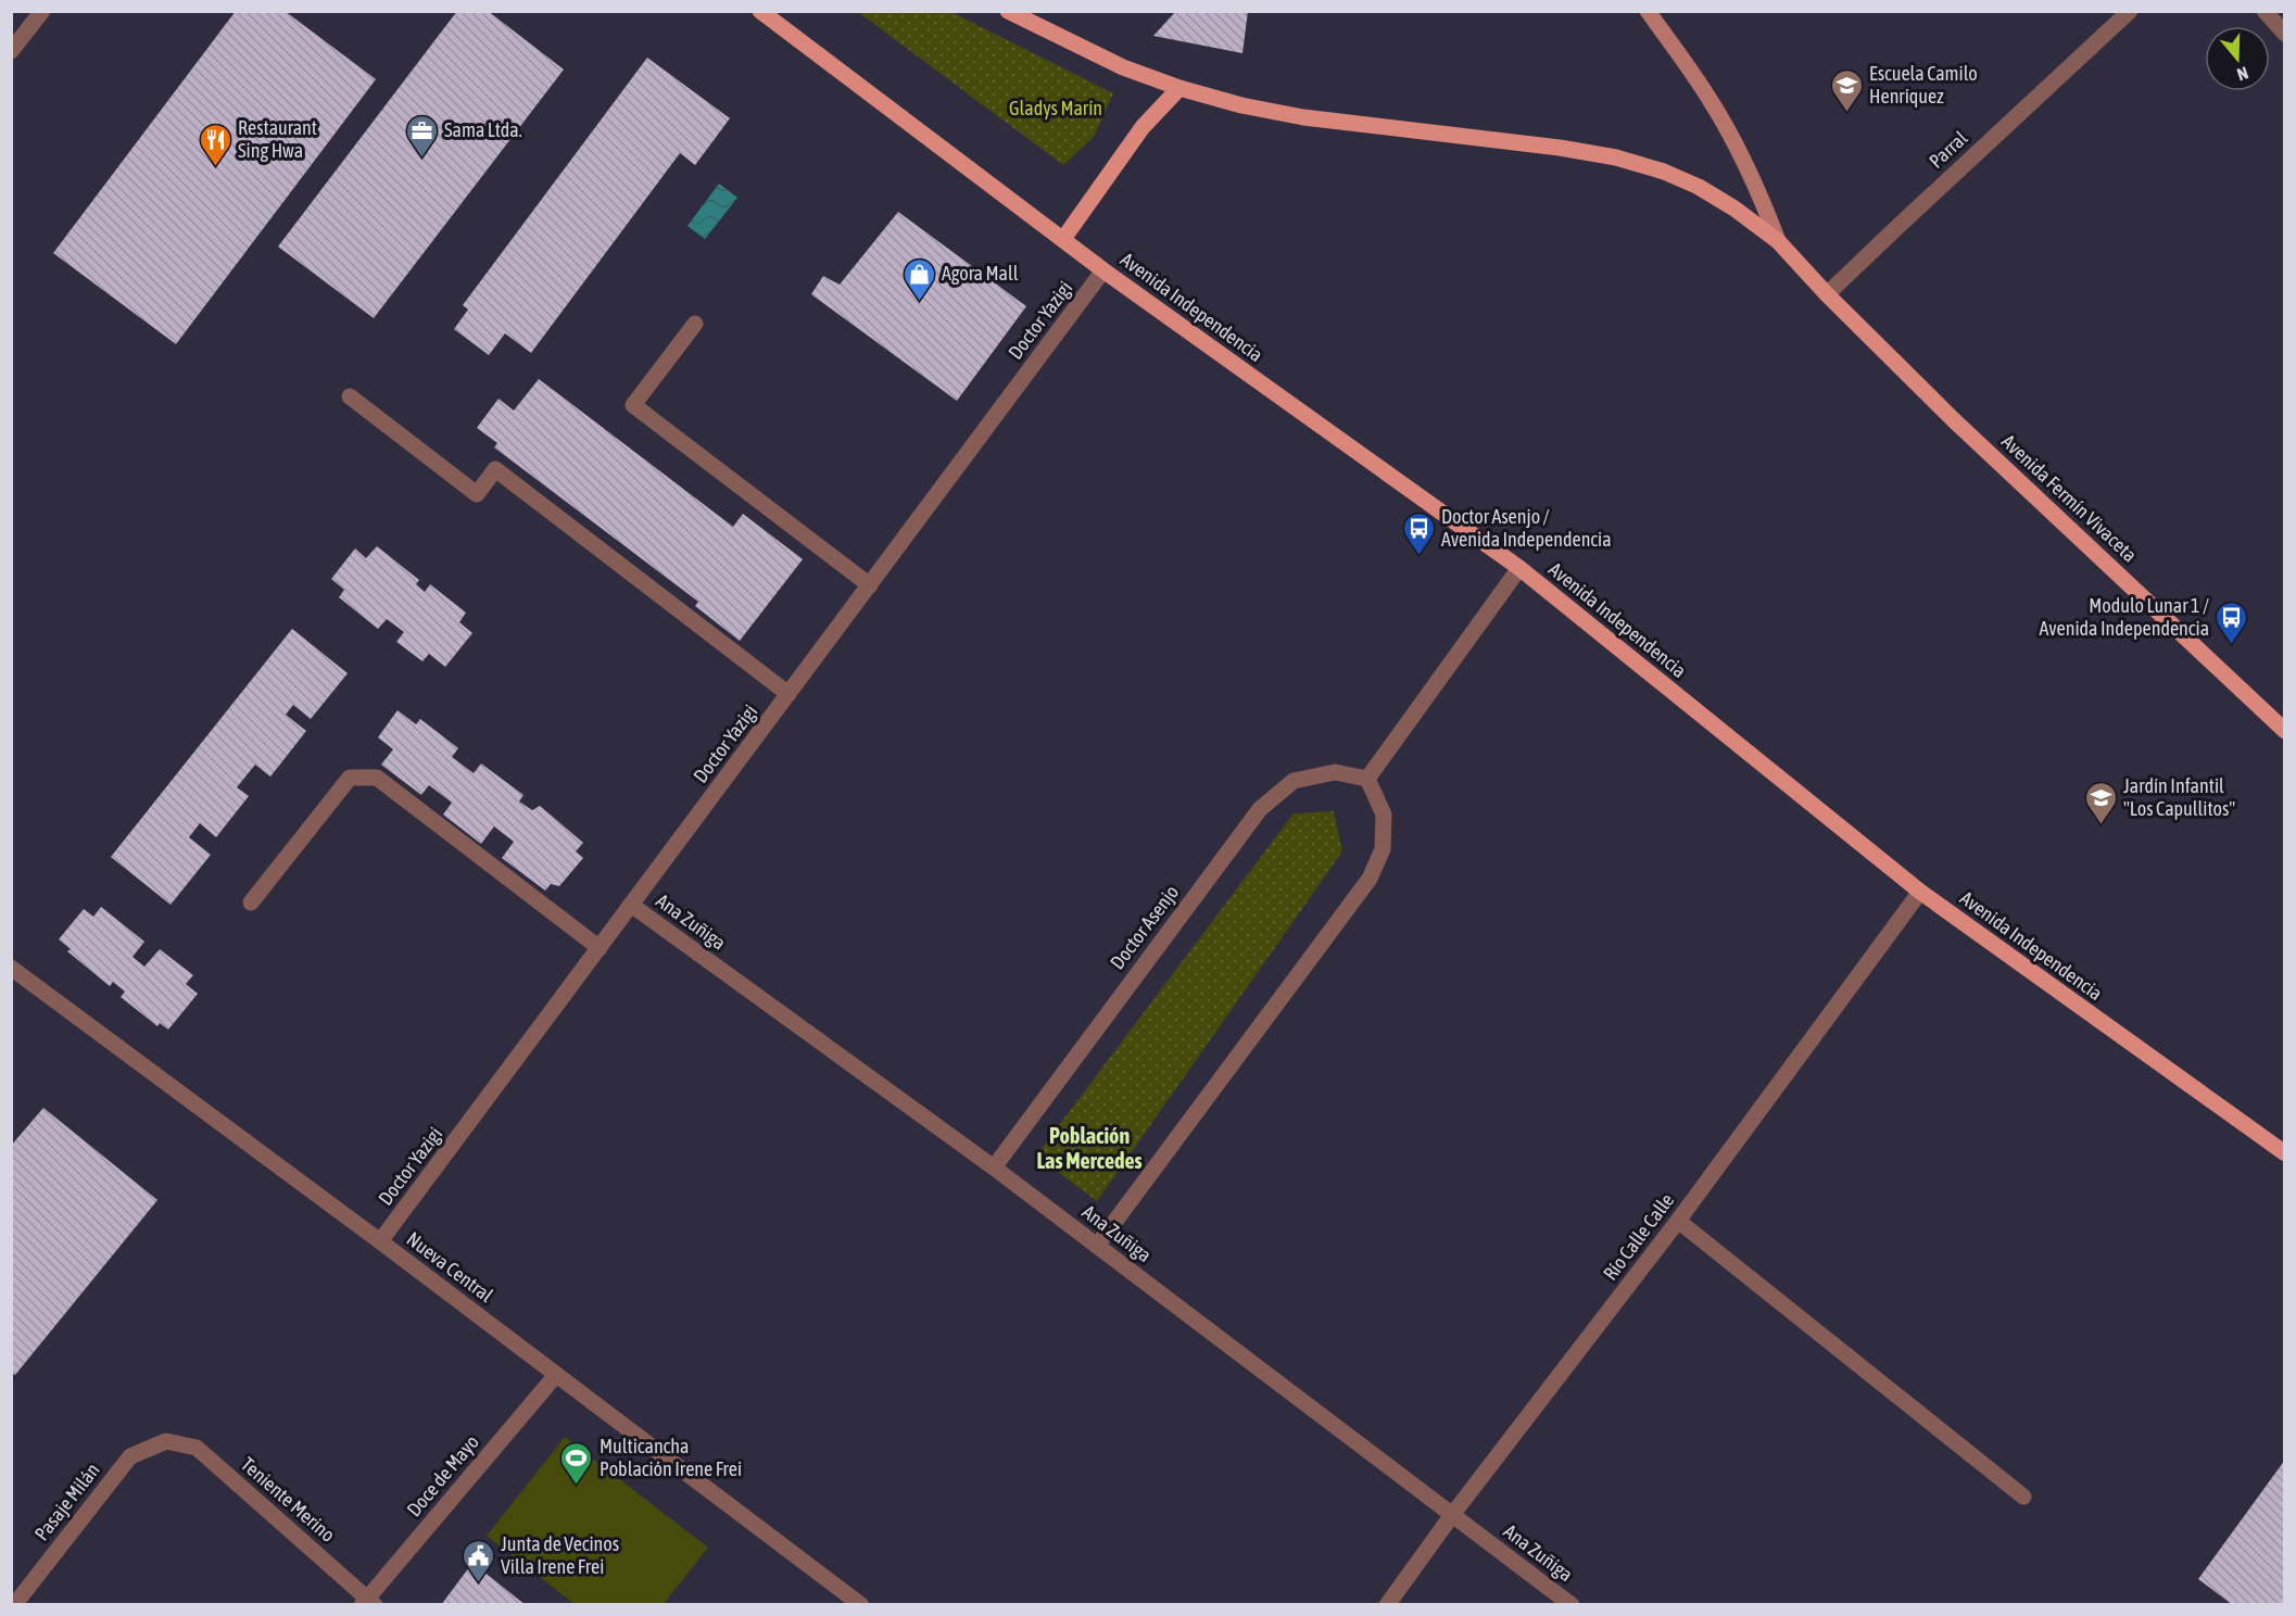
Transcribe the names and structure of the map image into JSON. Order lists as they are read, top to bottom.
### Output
{
  "streets": {
    "main road": ["Avenida Independencia", "Avenida Fermín Vivaceta"],
    "street": [
      "Parral",
      "Doctor Yazigi",
      "Ana Zuñiga",
      "Doctor Asenjo",
      "Río Calle Calle",
      "Nueva Central",
      "Doce de Mayo",
      "Teniente Merino",
      "Pasaje Milán"
    ]
  },
  "crossings": [
    ["Parral", "Avenida Fermín Vivaceta"],
    ["Avenida Independencia", "Doctor Yazigi"],
    ["Avenida Independencia", "Río Calle Calle"],
    ["Doctor Yazigi", "Ana Zuñiga"],
    ["Doctor Yazigi", "Nueva Central"],
    ["Ana Zuñiga", "Doctor Asenjo"],
    ["Ana Zuñiga", "Río Calle Calle"],
    ["Nueva Central", "Doce de Mayo"],
    ["Doce de Mayo", "Teniente Merino"],
    ["Teniente Merino", "Pasaje Milán"]
  ],
  "districts": ["Población Las Mercedes"],
  "parks": ["Gladys Marín"],
  "places": {
    "school or university": ["Escuela Camilo Henríquez", "Jardín Infantil \"Los Capullitos\""],
    "office": ["Sama Ltda."],
    "restaurant": ["Restaurant Sing Hwa"],
    "shop": ["Agora Mall"],
    "bus stop": ["Doctor Asenjo / Avenida Independencia", "Modulo Lunar 1 / Avenida Independencia"],
    "sports": ["Multicancha Población Irene Frei"],
    "public building": ["Junta de Vecinos Villa Irene Frei"]
  },
  "north": "bottom"
}
